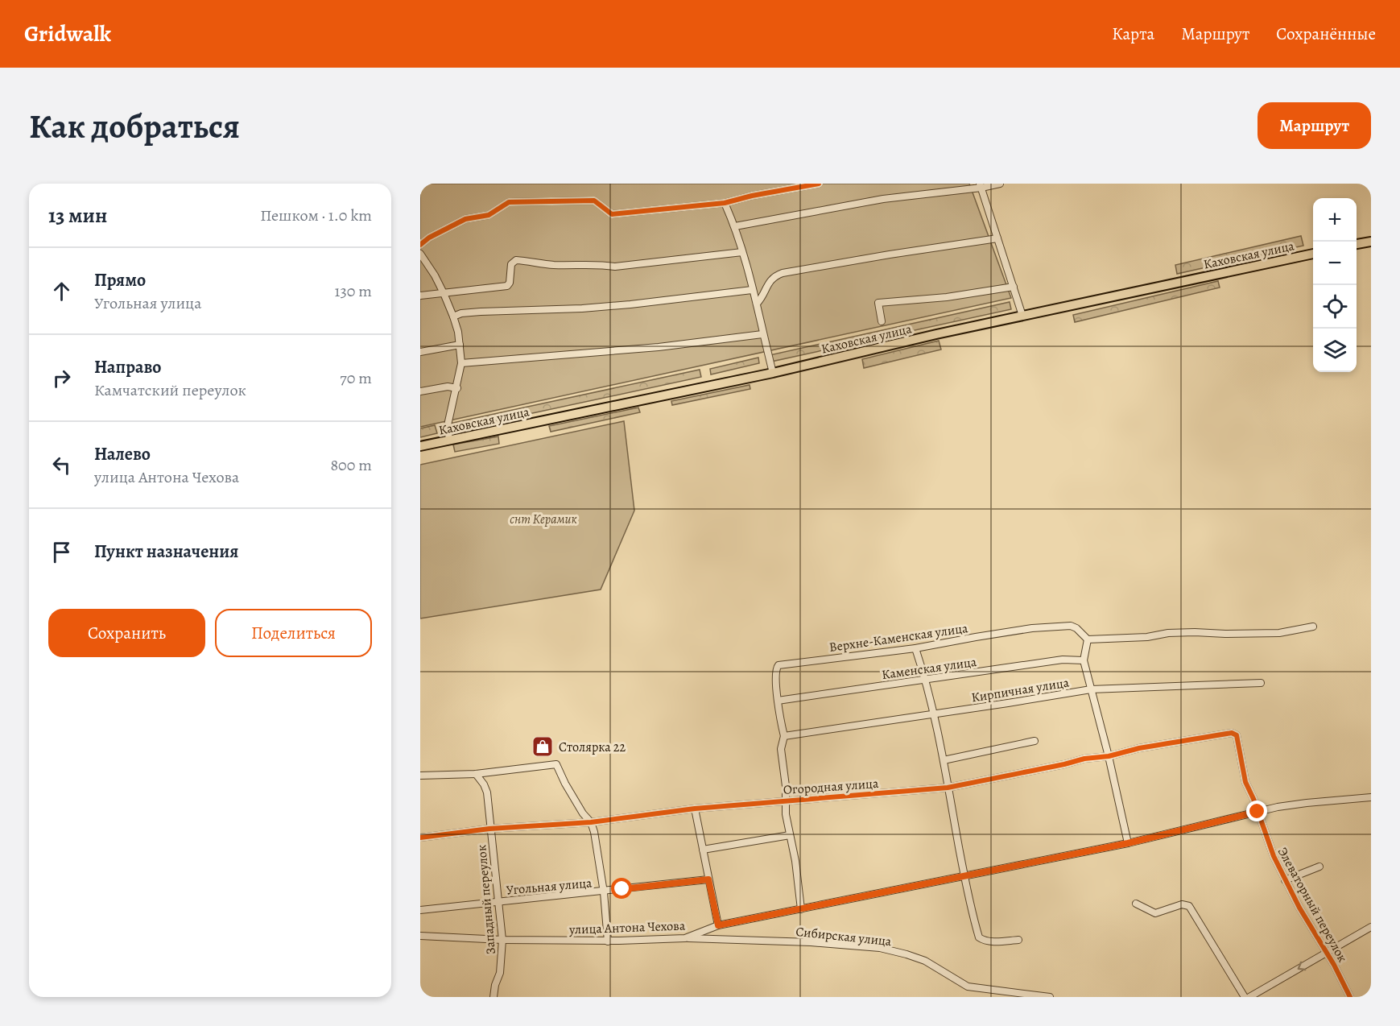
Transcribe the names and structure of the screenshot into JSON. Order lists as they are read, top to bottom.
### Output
{
  "streets": {
    "main road": ["Каховская улица"],
    "street": [
      "Верхне-Каменская улица",
      "Каменская улица",
      "Кирпичная улица",
      "Огородная улица",
      "Угольная улица",
      "Западный переулок",
      "Элеваторный переулок",
      "улица Антона Чехова",
      "Сибирская улица"
    ]
  },
  "crossings": [
    ["Верхне-Каменская улица", "Каменская улица"],
    ["Верхне-Каменская улица", "Кирпичная улица"],
    ["Верхне-Каменская улица", "Огородная улица"],
    ["Верхне-Каменская улица", "улица Антона Чехова"],
    ["Огородная улица", "Западный переулок"],
    ["Огородная улица", "Элеваторный переулок"],
    ["Угольная улица", "Западный переулок"],
    ["Западный переулок", "улица Антона Чехова"],
    ["Элеваторный переулок", "улица Антона Чехова"],
    ["улица Антона Чехова", "Сибирская улица"]
  ],
  "parks": ["снт Керамик"],
  "places": {
    "shop": ["Столярка 22"]
  },
  "page": {
    "header": "Gridwalk",
    "nav": ["Карта", "Маршрут", "Сохранённые"],
    "buttons": [
      "Маршрут",
      ["Сохранить", "Поделиться"]
    ],
    "title": "Как добраться",
    "heading": ["13 мин", "Пешком · 1.0 km"],
    "map_buttons": ["+", "−"],
    "list": [
      ["Прямо", "Угольная улица", "130 m"],
      ["Направо", "Камчатский переулок", "70 m"],
      ["Налево", "улица Антона Чехова", "800 m"],
      "Пункт назначения"
    ]
  }
}
